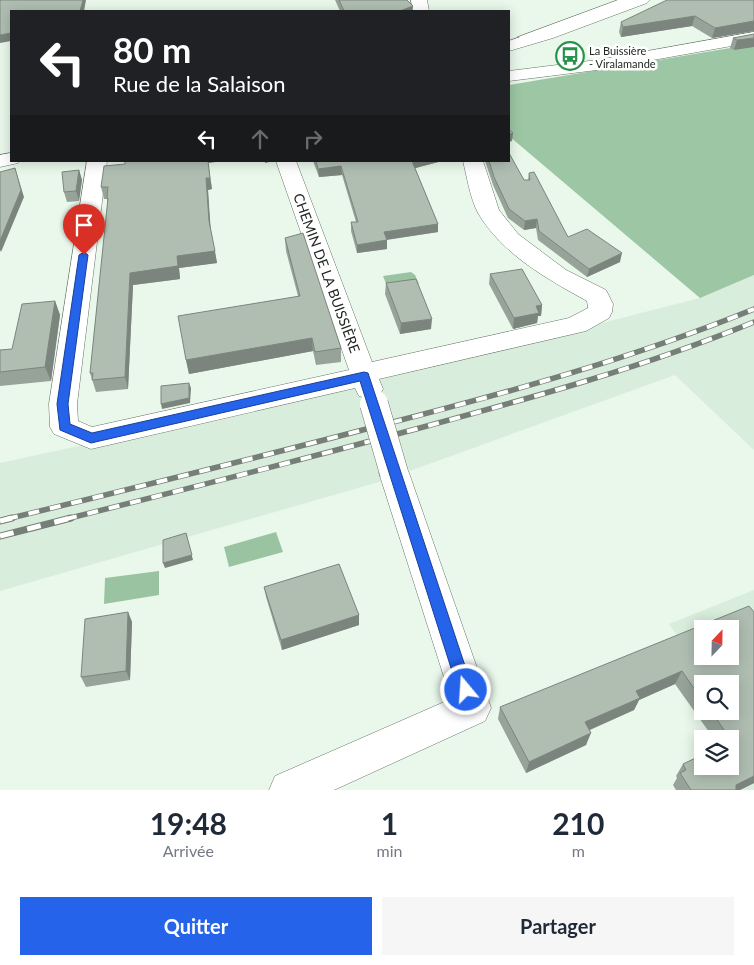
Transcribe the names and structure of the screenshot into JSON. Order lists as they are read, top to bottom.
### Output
{
  "streets": {
    "street": ["CHEMIN DE LA BUISSIÈRE"]
  },
  "places": {
    "bus stop": ["La Buissière - Viralamande"]
  },
  "north": "top",
  "page": {
    "turn": ["80 m", "Rue de la Salaison"],
    "eta": [
      "19:48",
      "Arrivée",
      "1",
      "min",
      "210",
      "m"
    ],
    "buttons": ["Quitter", "Partager"]
  }
}
